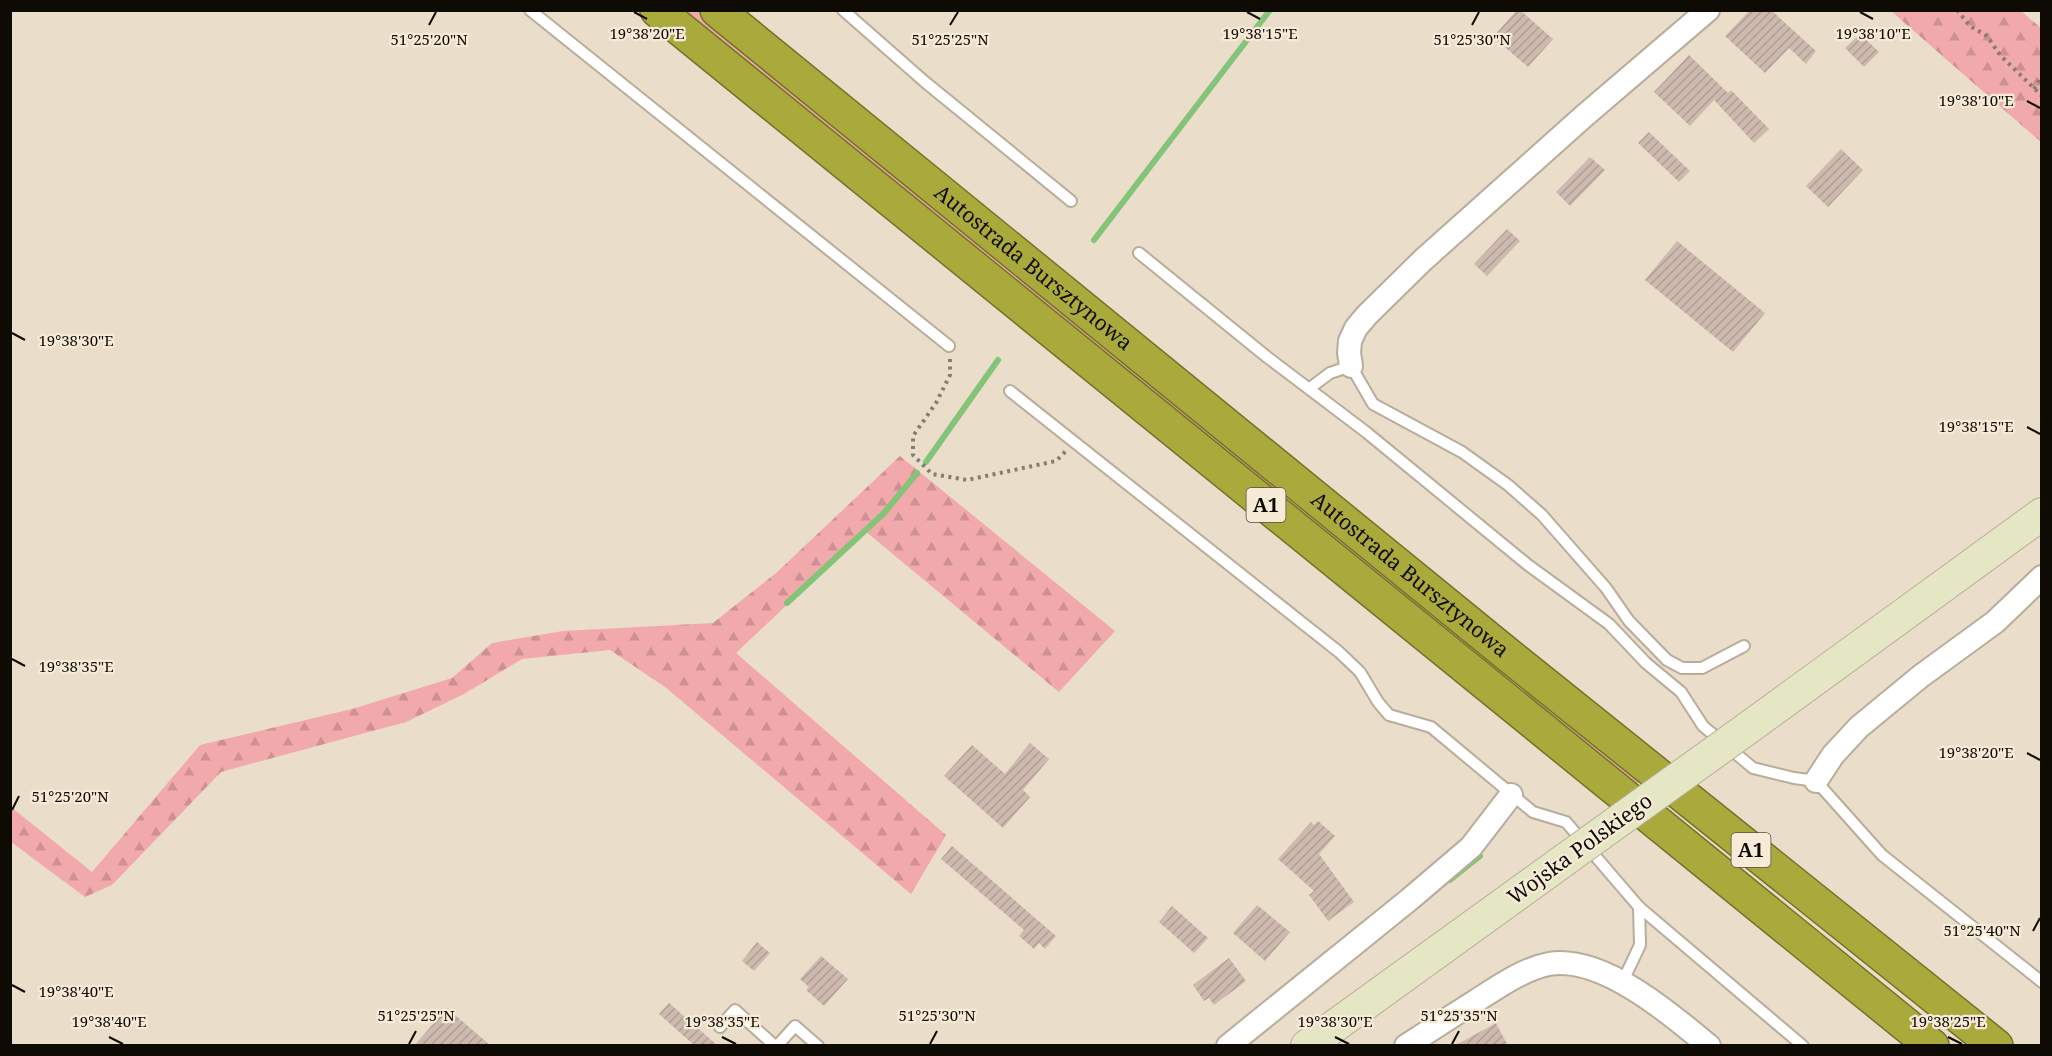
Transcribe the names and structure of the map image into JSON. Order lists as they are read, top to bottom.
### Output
{
  "streets": {
    "highway": ["Autostrada Bursztynowa", "A1"],
    "main road": ["Wojska Polskiego"]
  },
  "coordinates": [
    "19°38'20\"E",
    "19°38'15\"E",
    "19°38'10\"E",
    "51°25'20\"N",
    "51°25'25\"N",
    "51°25'30\"N",
    "19°38'30\"E",
    "19°38'35\"E",
    "51°25'40\"N",
    "19°38'40\"E",
    "51°25'35\"N",
    "19°38'25\"E"
  ]
}
